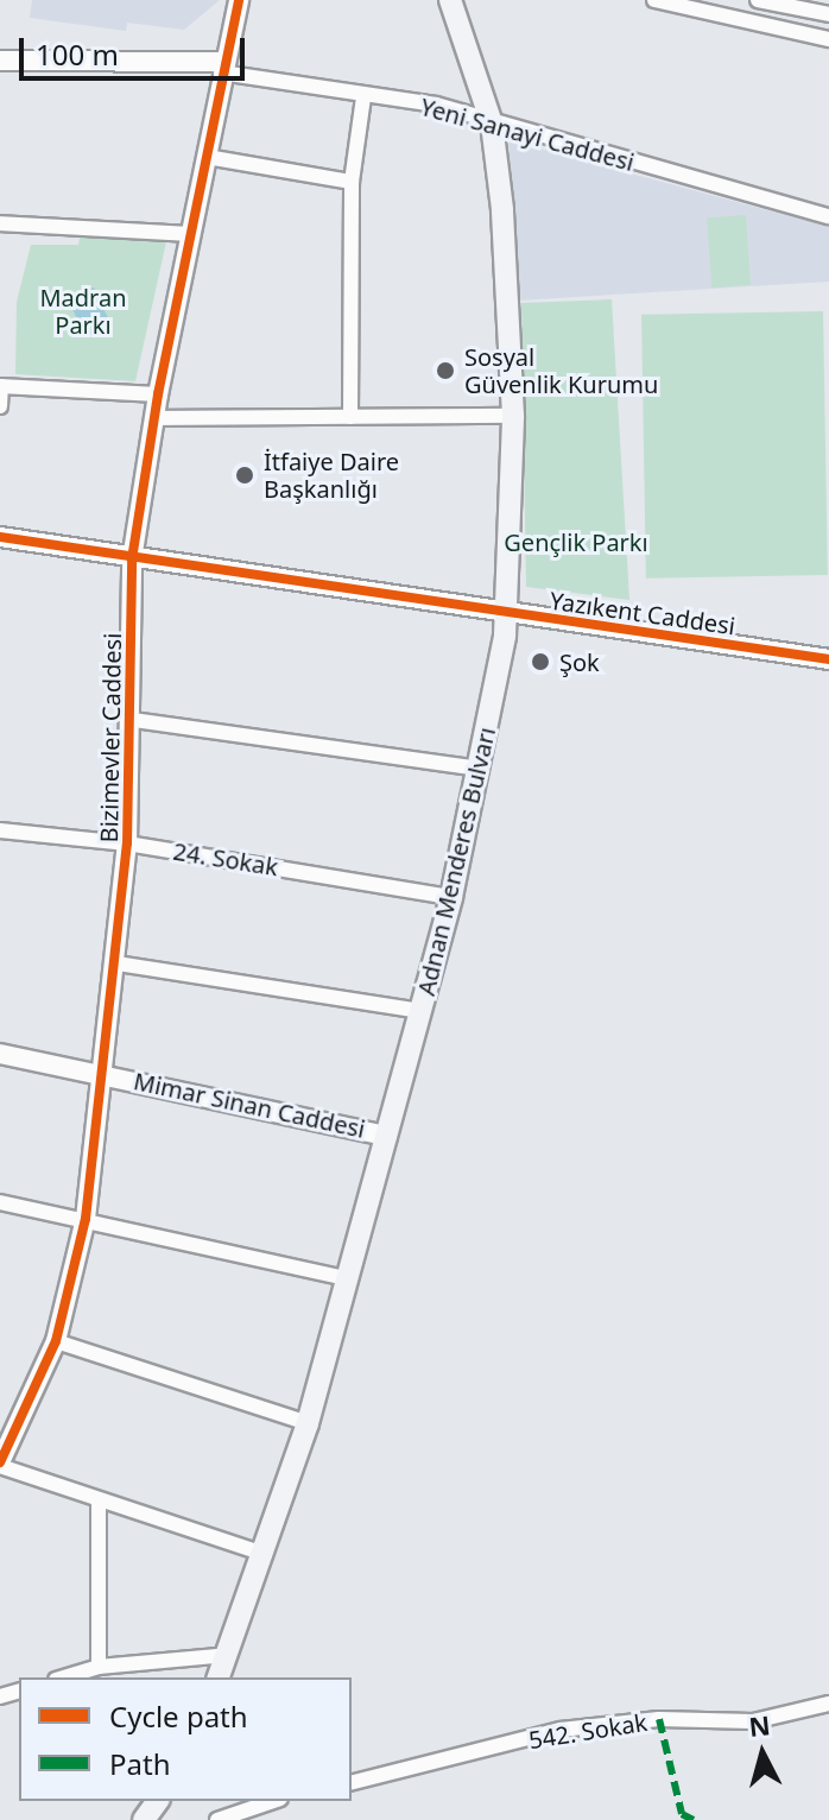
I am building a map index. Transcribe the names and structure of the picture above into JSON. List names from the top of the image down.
{
  "streets": {
    "main road": ["Adnan Menderes Bulvarı"],
    "street": [
      "Yeni Sanayi Caddesi",
      "Yazıkent Caddesi",
      "Bizimevler Caddesi",
      "24. Sokak",
      "Mimar Sinan Caddesi",
      "542. Sokak"
    ]
  },
  "crossings": [
    ["Yeni Sanayi Caddesi", "Bizimevler Caddesi"],
    ["Yeni Sanayi Caddesi", "Adnan Menderes Bulvarı"],
    ["Yazıkent Caddesi", "Bizimevler Caddesi"],
    ["Yazıkent Caddesi", "Adnan Menderes Bulvarı"],
    ["Bizimevler Caddesi", "24. Sokak"],
    ["Bizimevler Caddesi", "Mimar Sinan Caddesi"],
    ["24. Sokak", "Adnan Menderes Bulvarı"],
    ["Adnan Menderes Bulvarı", "Mimar Sinan Caddesi"]
  ],
  "parks": ["Madran Parkı", "Gençlik Parkı"],
  "places": ["Sosyal Güvenlik Kurumu", "İtfaiye Daire Başkanlığı", "Şok"],
  "legend": ["Cycle path", "Path"],
  "scale_bar": "100 m",
  "north": "top"
}
